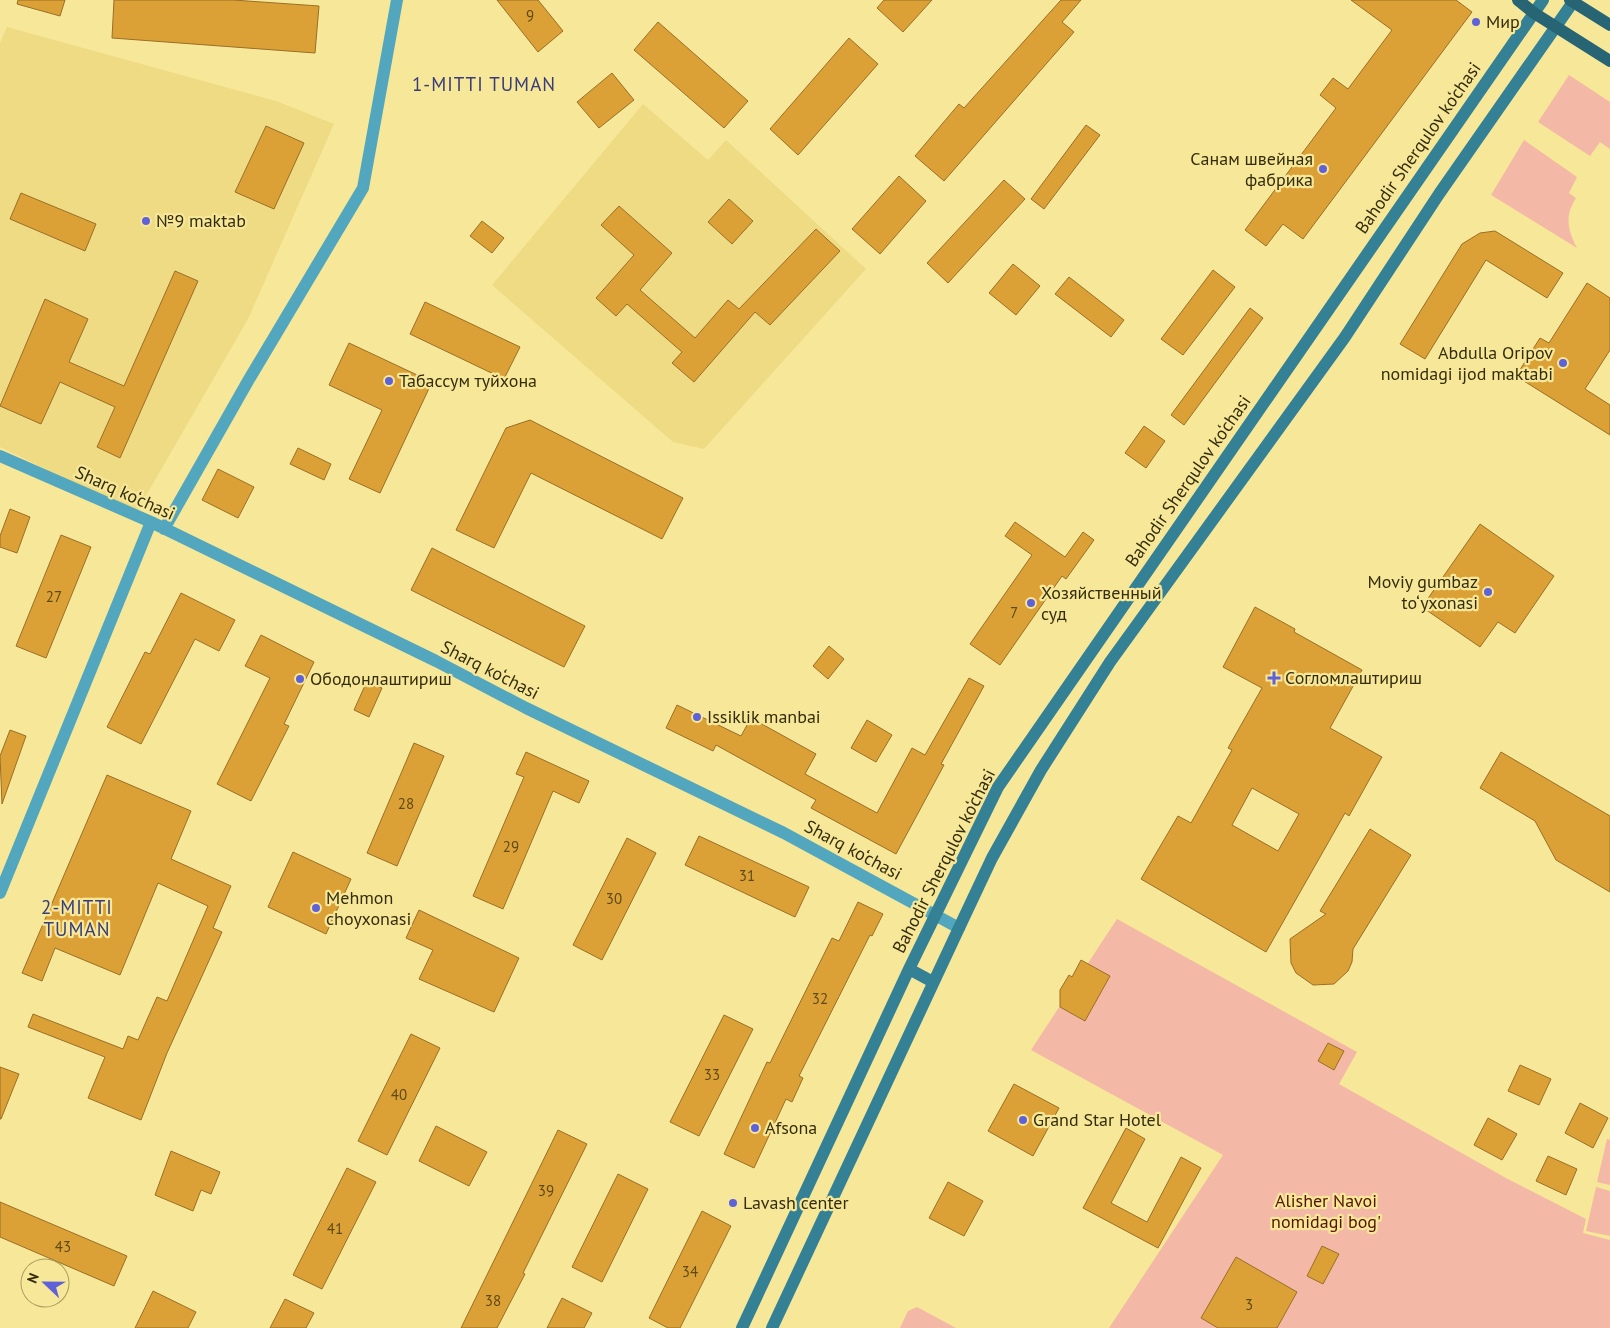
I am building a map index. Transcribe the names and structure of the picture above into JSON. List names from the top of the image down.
{
  "streets": {
    "main road": ["Bahodir Sherqulov ko‘chasi"],
    "street": ["Sharq ko‘chasi"]
  },
  "crossings": [
    ["Bahodir Sherqulov ko‘chasi", "Sharq ko‘chasi"]
  ],
  "districts": ["1-MITTI TUMAN", "2-MITTI TUMAN"],
  "parks": ["Alisher Navoi nomidagi bog'"],
  "places": {
    "other": [
      "Мир",
      "Санам швейная фабрика",
      "№9 maktab",
      "Abdulla Oripov nomidagi ijod maktabi",
      "Табассум туйхона",
      "Moviy gumbaz to‘yxonasi",
      "Хозяйственный суд",
      "Ободонлаштириш",
      "Issiklik manbai",
      "Mehmon choyxonasi",
      "Grand Star Hotel",
      "Afsona",
      "Lavash center"
    ],
    "health": ["Согломлаштириш"]
  },
  "house_numbers": [
    "9",
    "27",
    "7",
    "28",
    "29",
    "31",
    "30",
    "32",
    "33",
    "40",
    "39",
    "41",
    "43",
    "34",
    "38",
    "3"
  ],
  "north": "left"
}
